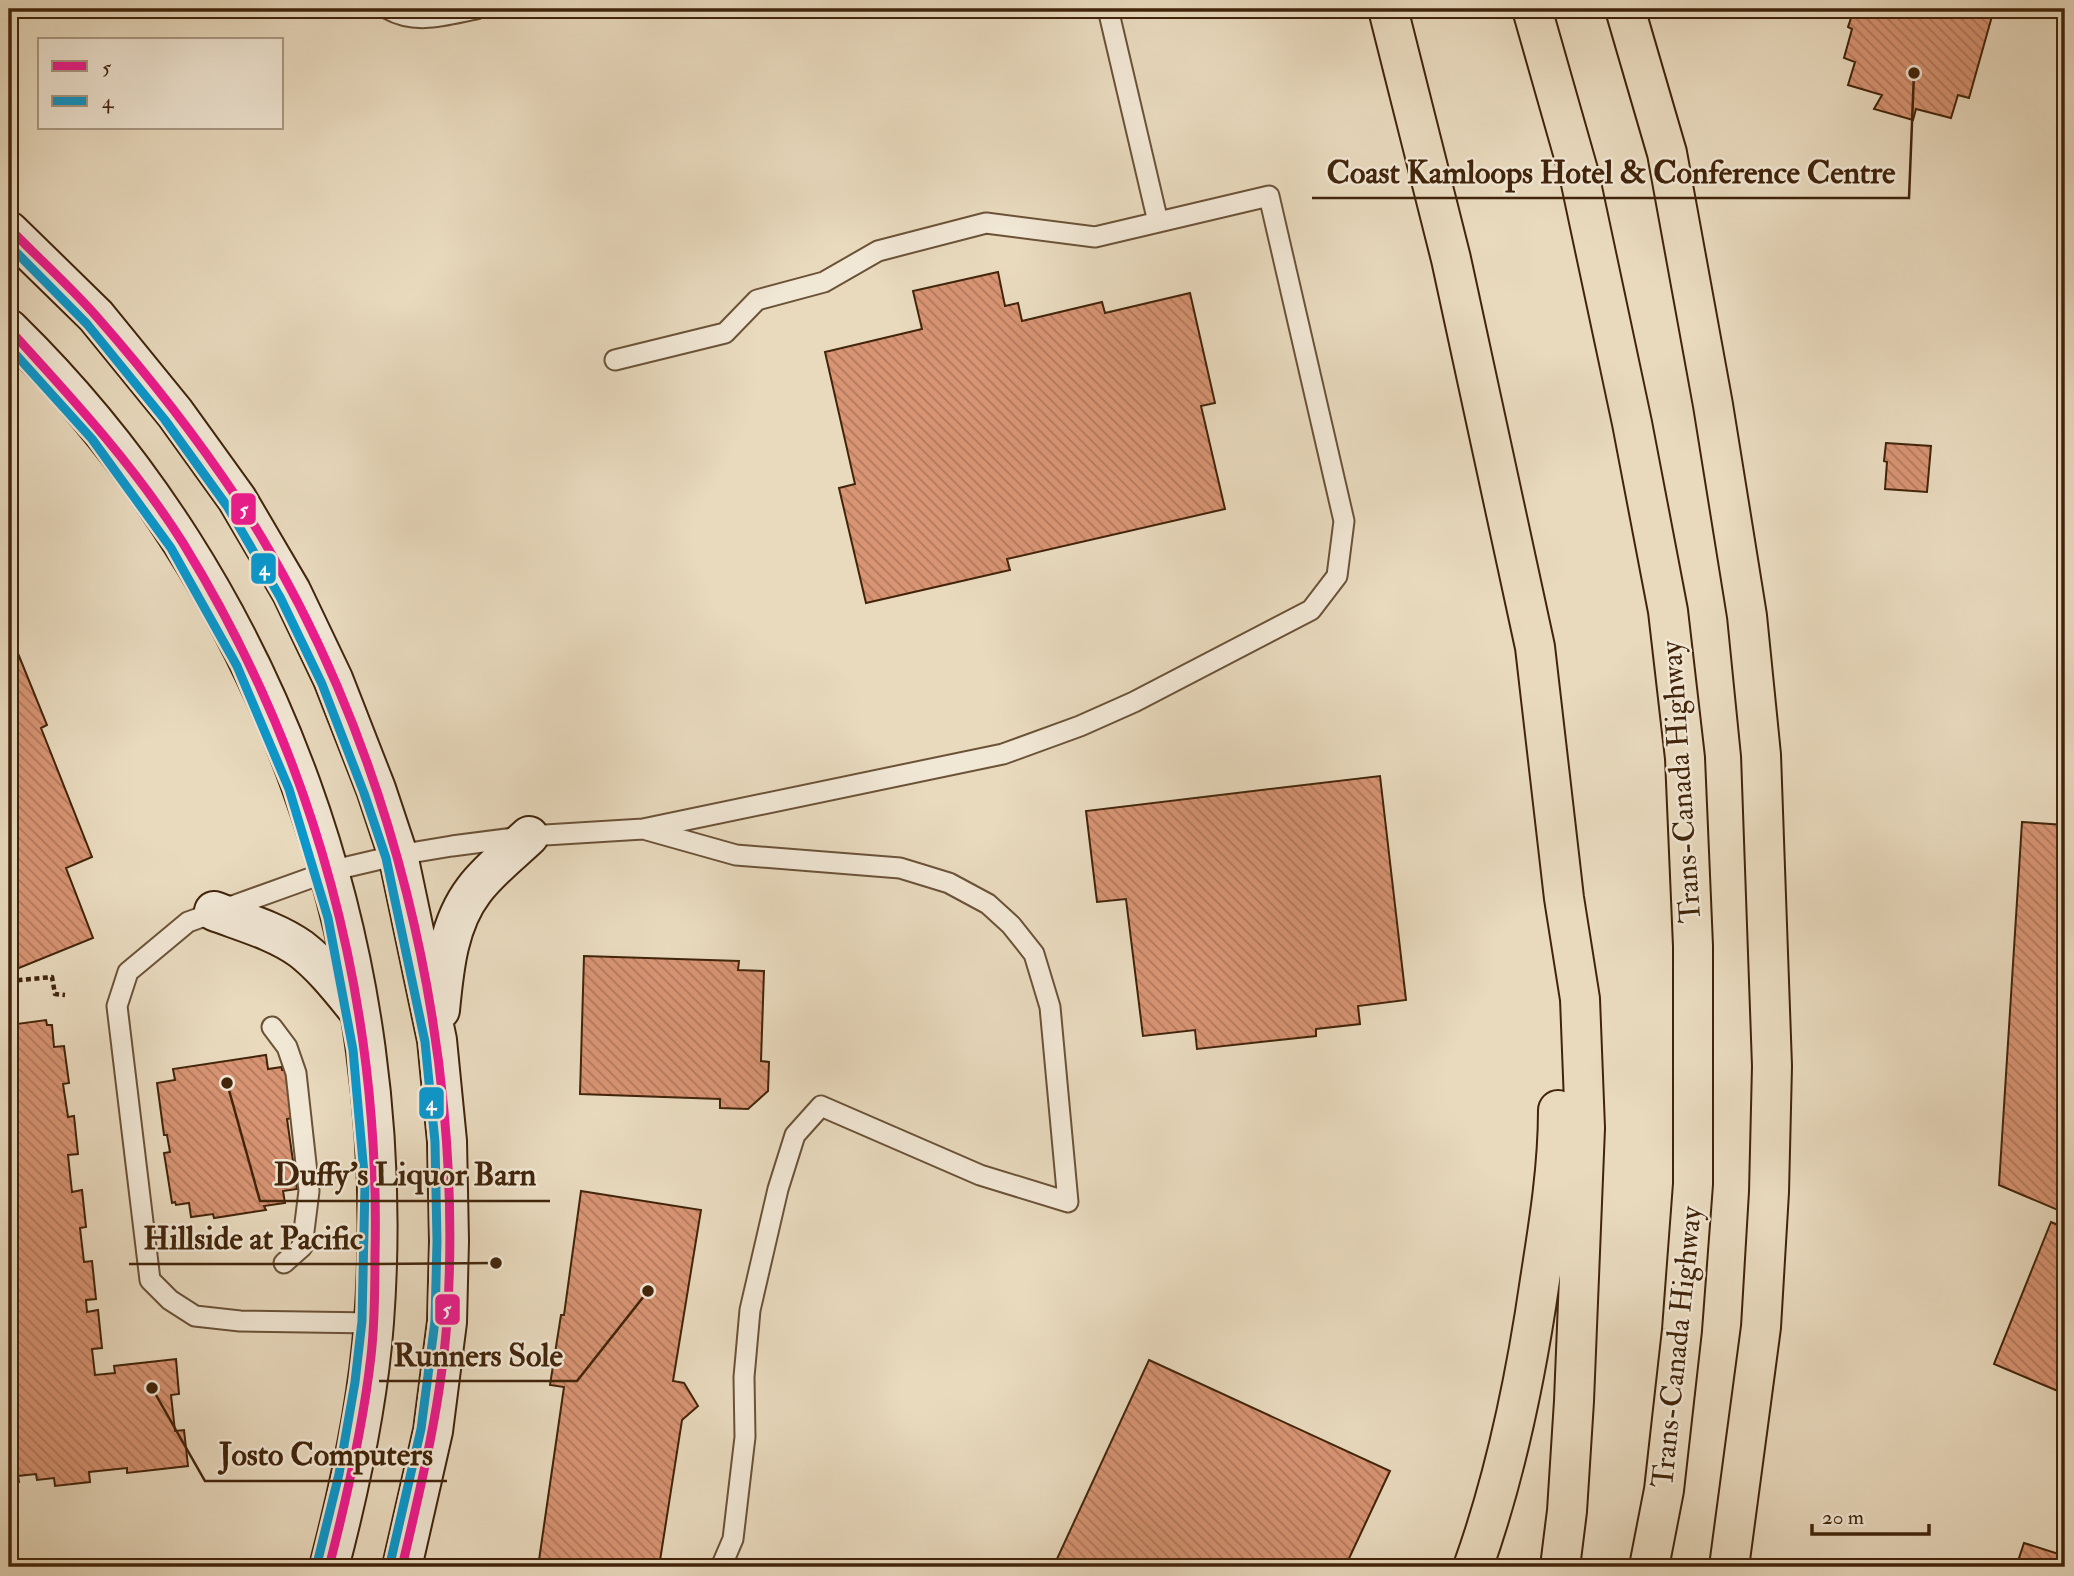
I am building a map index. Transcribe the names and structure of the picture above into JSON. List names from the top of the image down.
{
  "streets": {
    "highway": ["Trans-Canada Highway"]
  },
  "places": [
    "Coast Kamloops Hotel & Conference Centre",
    "Duffy's Liquor Barn",
    "Hillside at Pacific",
    "Runners Sole",
    "Josto Computers"
  ],
  "lines": ["transit line 5", "transit line 4"],
  "legend": ["5", "4"],
  "scale_bar": "20 m"
}
